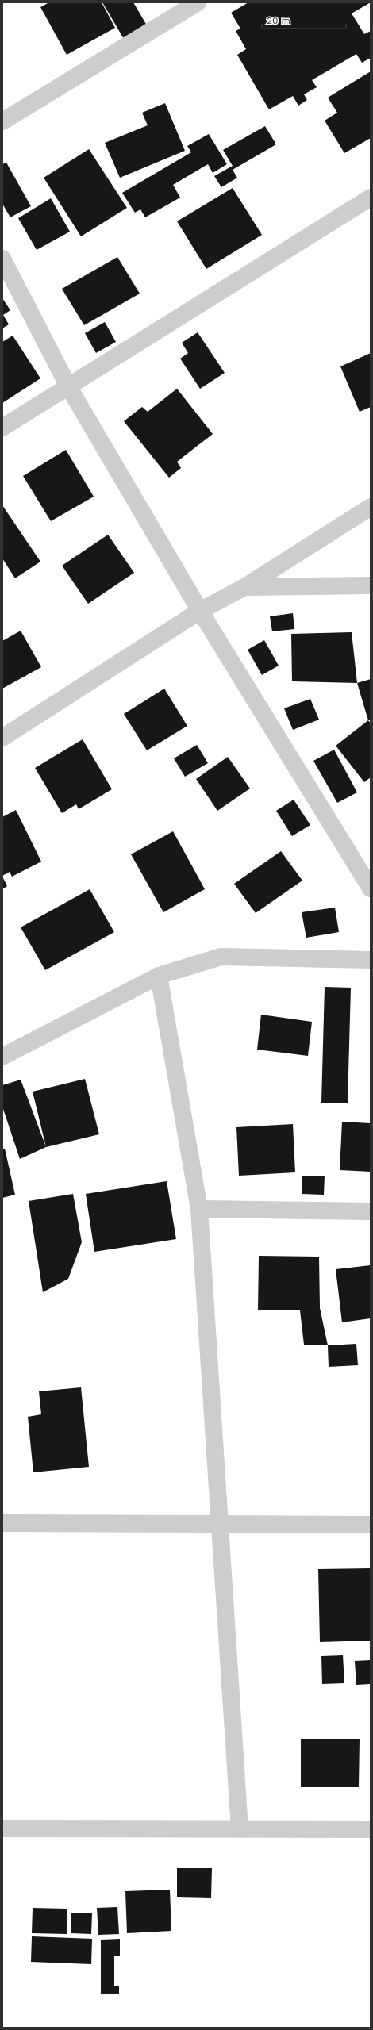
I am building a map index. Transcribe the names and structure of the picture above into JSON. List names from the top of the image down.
{
  "scale_bar": "20 m"
}
